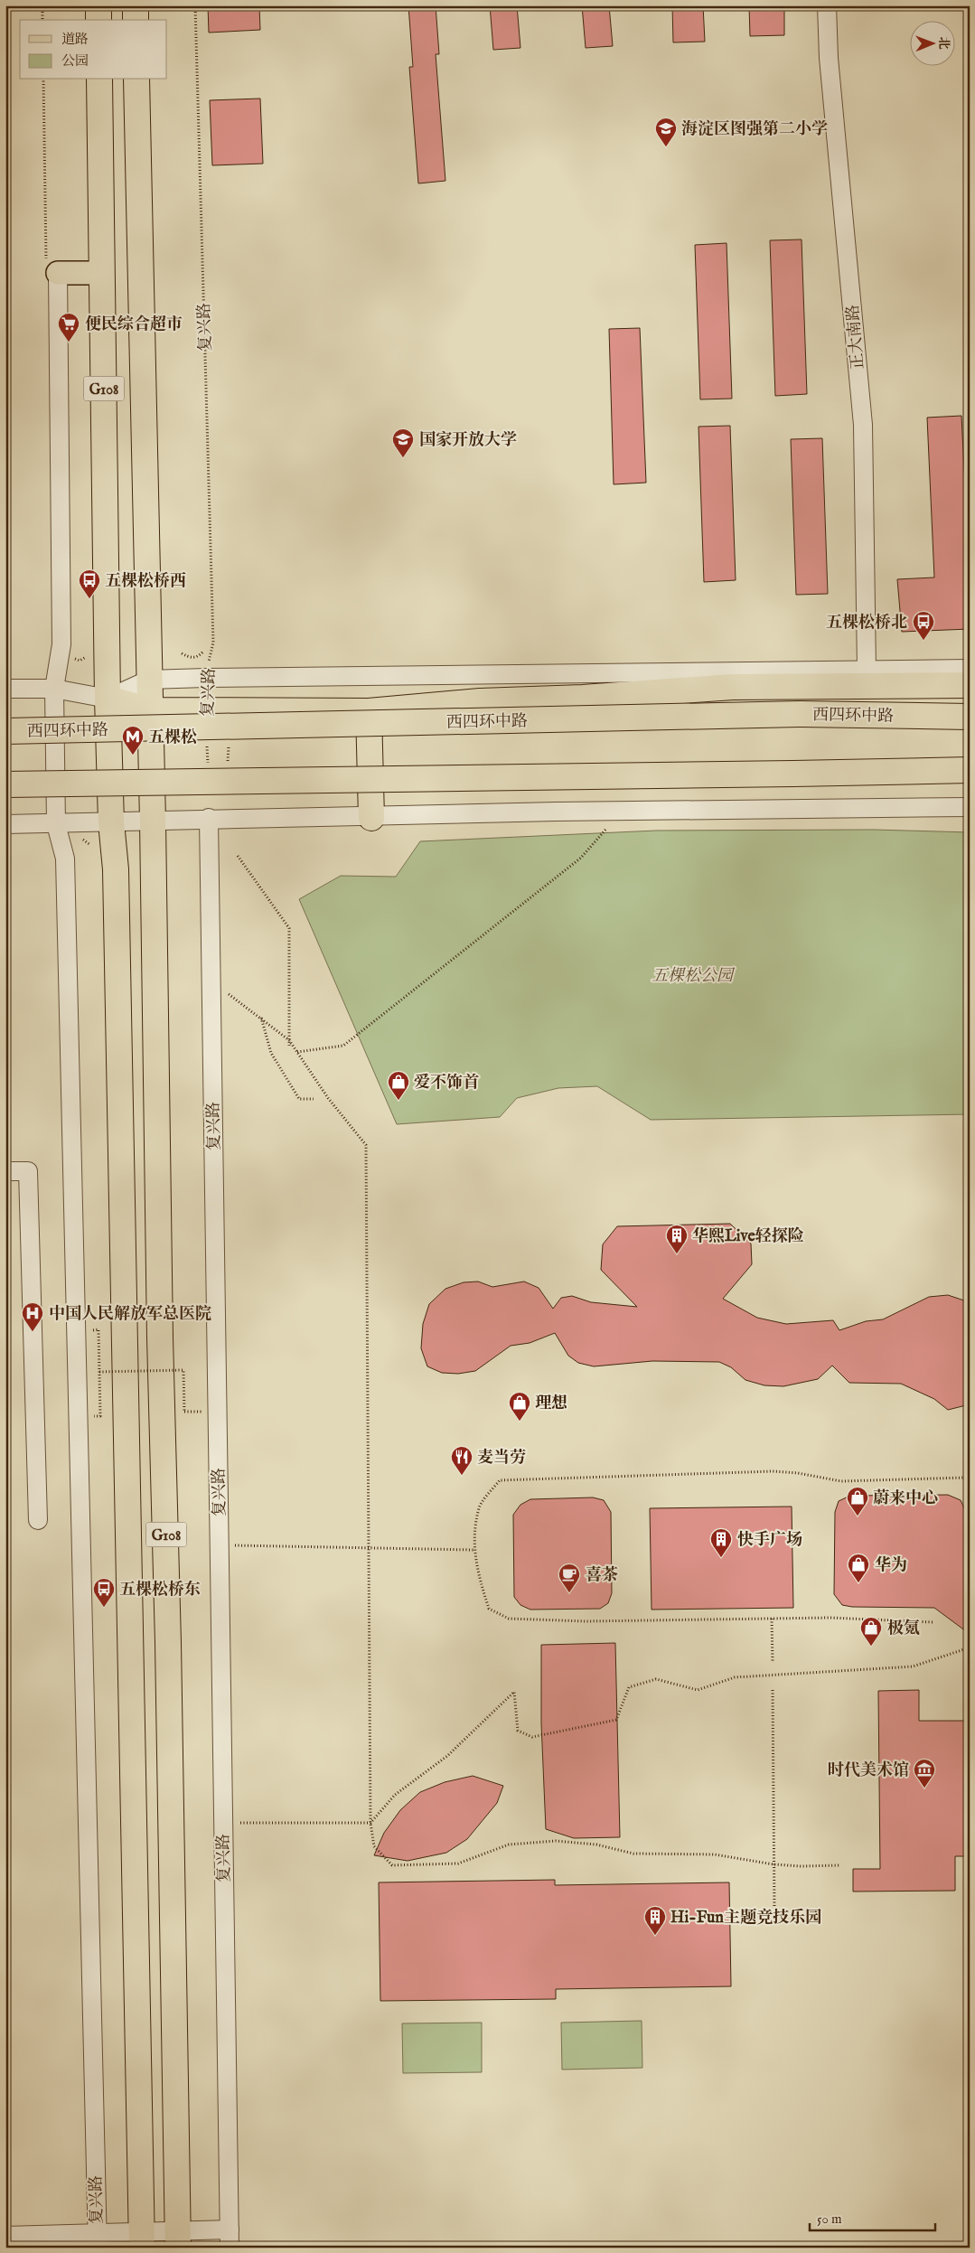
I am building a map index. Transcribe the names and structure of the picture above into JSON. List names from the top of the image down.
{
  "streets": {
    "highway": ["G108", "西四环中路"],
    "street": ["复兴路", "正大南路"]
  },
  "crossings": [
    ["复兴路", "西四环中路"],
    ["正大南路", "西四环中路"],
    ["G108", "西四环中路"]
  ],
  "parks": ["五棵松公园"],
  "places": {
    "school or university": ["海淀区图强第二小学", "国家开放大学"],
    "supermarket": ["便民综合超市"],
    "bus stop": ["五棵松桥西", "五棵松桥北", "五棵松桥东"],
    "metro station": ["五棵松"],
    "shop": [
      "爱不饰首",
      "理想",
      "蔚来中心",
      "华为",
      "极氪"
    ],
    "building": ["华熙Live轻探险", "快手广场", "Hi-Fun主题竞技乐园"],
    "hospital": ["中国人民解放军总医院"],
    "restaurant": ["麦当劳"],
    "cafe": ["喜茶"],
    "museum": ["时代美术馆"]
  },
  "legend": ["道路", "公园"],
  "scale_bar": "50 m",
  "north": "right"
}
